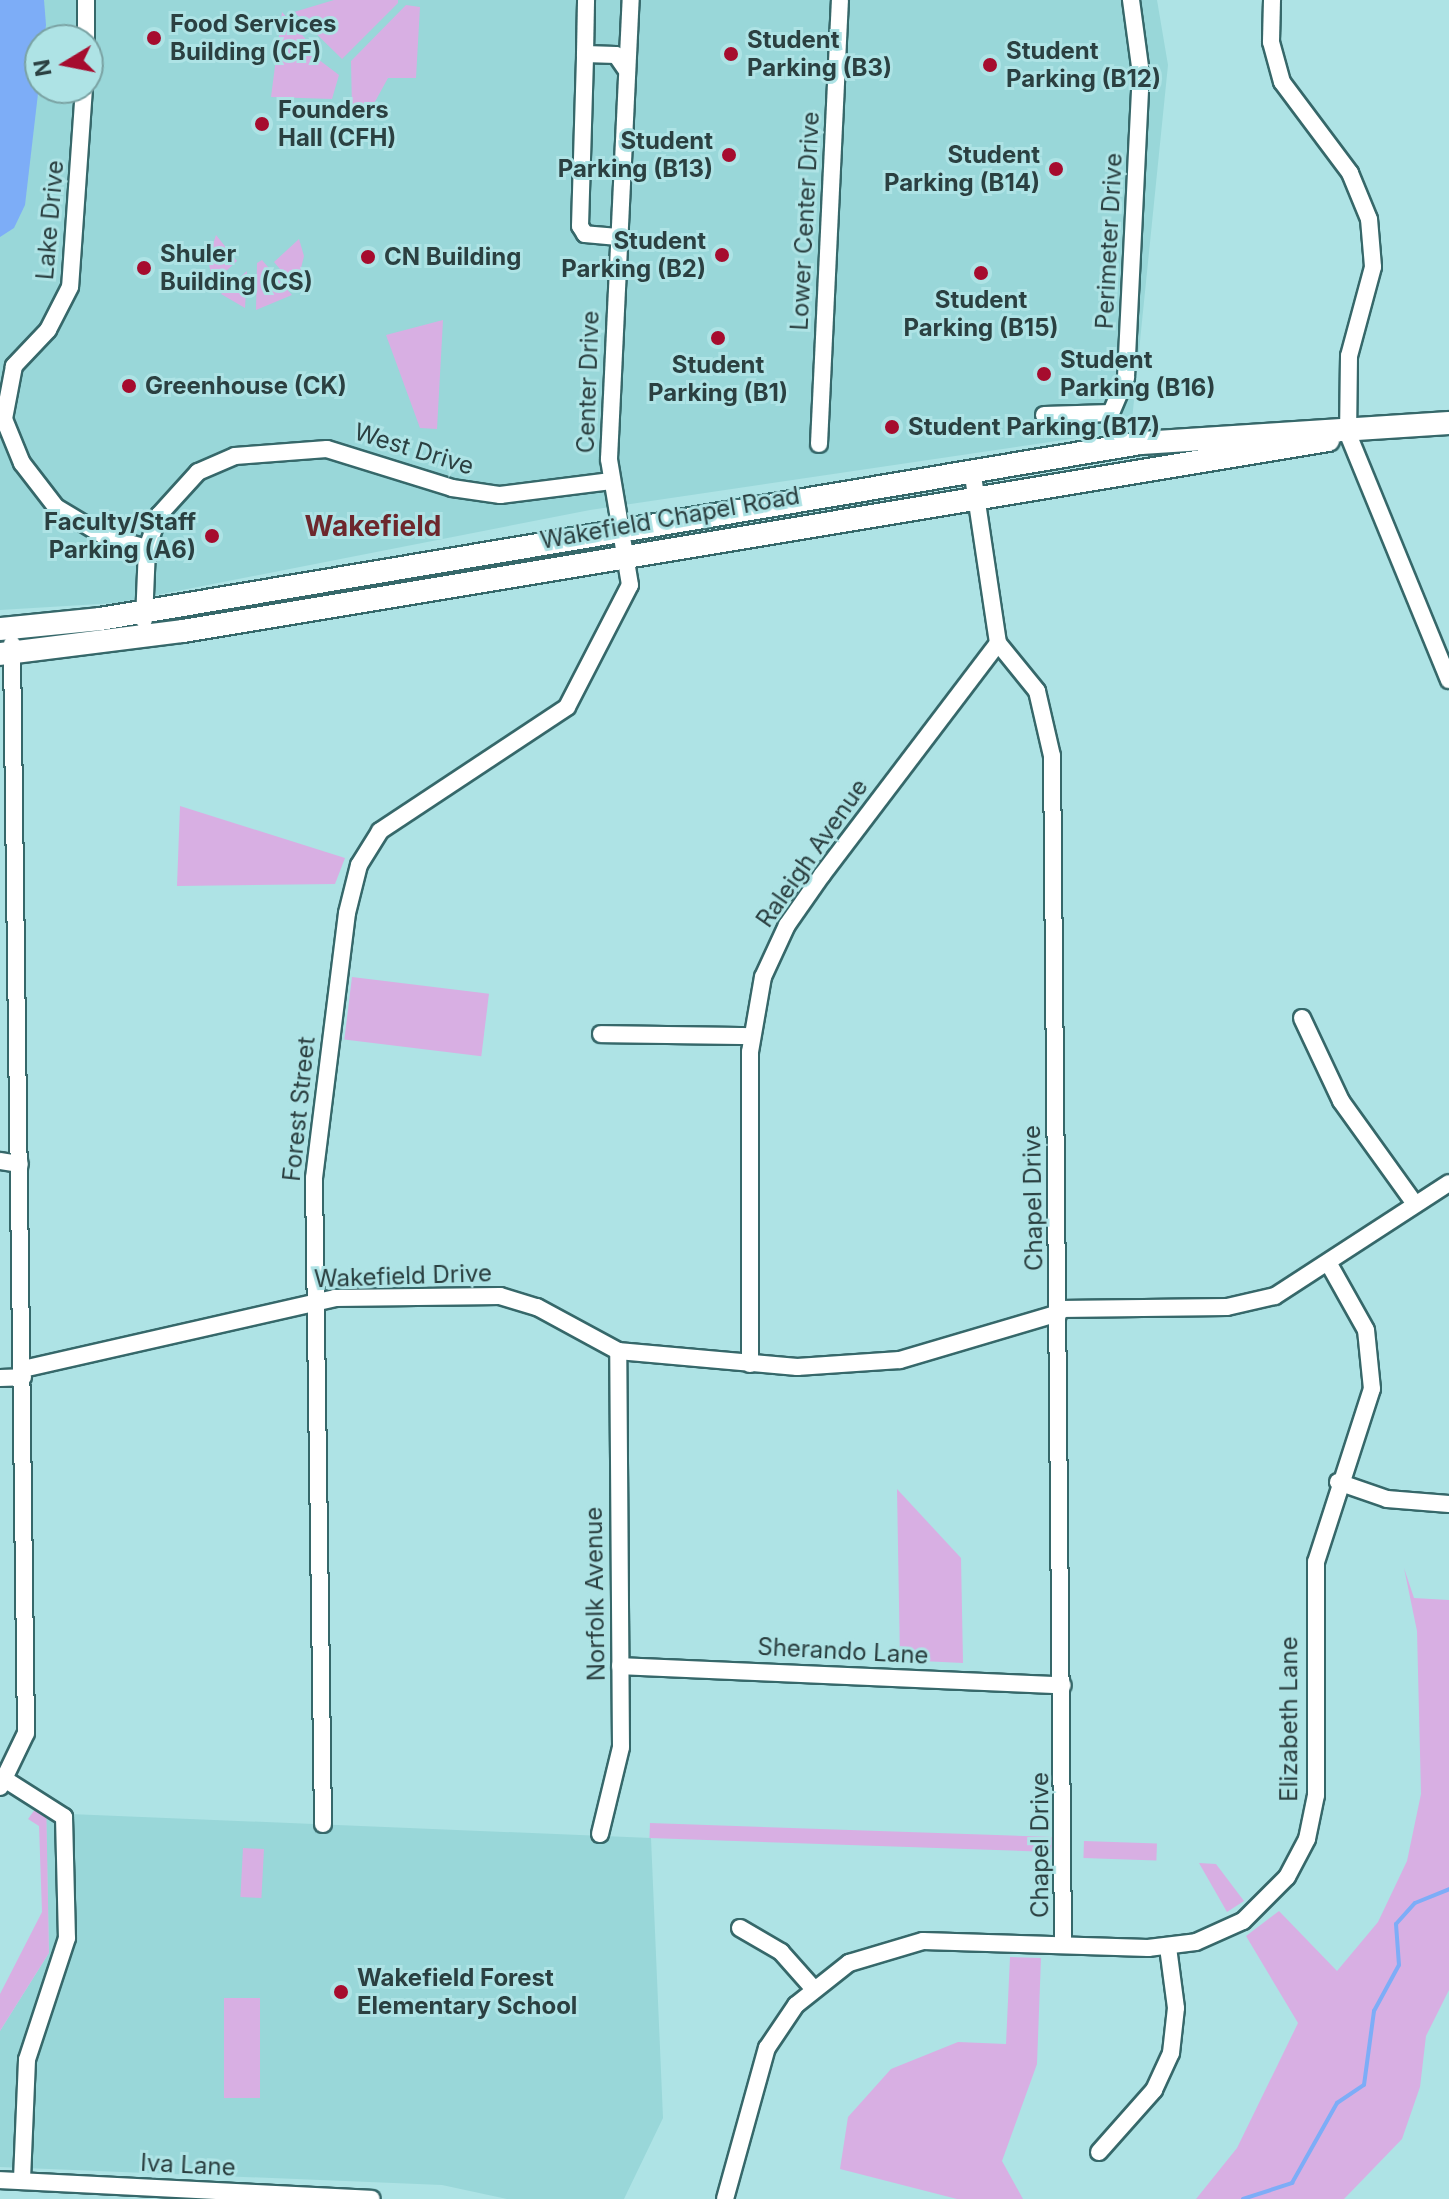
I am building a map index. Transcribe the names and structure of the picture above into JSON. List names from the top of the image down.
{
  "streets": {
    "main road": ["Wakefield Chapel Road"],
    "street": [
      "Lake Drive",
      "Lower Center Drive",
      "Perimeter Drive",
      "Center Drive",
      "West Drive",
      "Raleigh Avenue",
      "Forest Street",
      "Chapel Drive",
      "Wakefield Drive",
      "Norfolk Avenue",
      "Sherando Lane",
      "Elizabeth Lane",
      "Iva Lane"
    ]
  },
  "crossings": [
    ["Lake Drive", "West Drive"],
    ["Center Drive", "West Drive"],
    ["Center Drive", "Wakefield Chapel Road"],
    ["Center Drive", "Forest Street"],
    ["West Drive", "Wakefield Chapel Road"],
    ["Wakefield Chapel Road", "Forest Street"],
    ["Raleigh Avenue", "Chapel Drive"],
    ["Raleigh Avenue", "Wakefield Drive"],
    ["Forest Street", "Wakefield Drive"],
    ["Chapel Drive", "Wakefield Drive"],
    ["Chapel Drive", "Sherando Lane"],
    ["Chapel Drive", "Elizabeth Lane"],
    ["Wakefield Drive", "Norfolk Avenue"],
    ["Wakefield Drive", "Elizabeth Lane"],
    ["Norfolk Avenue", "Sherando Lane"]
  ],
  "districts": ["Wakefield"],
  "places": [
    "Food Services Building (CF)",
    "Student Parking (B3)",
    "Student Parking (B12)",
    "Founders Hall (CFH)",
    "Student Parking (B13)",
    "Student Parking (B14)",
    "Student Parking (B2)",
    "CN Building",
    "Shuler Building (CS)",
    "Student Parking (B15)",
    "Student Parking (B1)",
    "Student Parking (B16)",
    "Greenhouse (CK)",
    "Student Parking (B17)",
    "Faculty/Staff Parking (A6)",
    "Wakefield Forest Elementary School"
  ],
  "north": "left"
}
